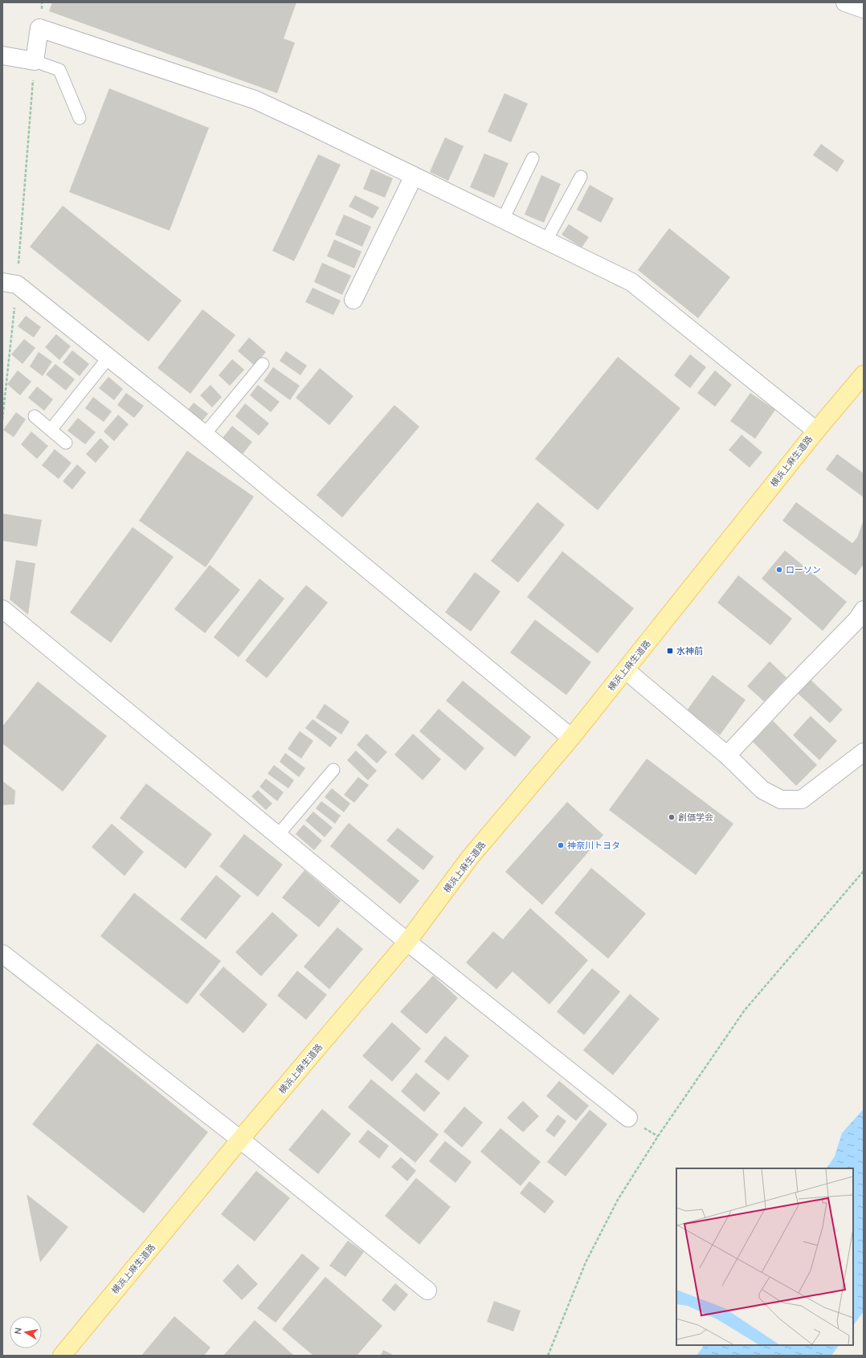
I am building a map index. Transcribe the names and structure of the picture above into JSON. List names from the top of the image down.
{
  "streets": {
    "main road": ["横浜上麻生道路"]
  },
  "places": {
    "other": ["ローソン", "創価学会", "神奈川トヨタ"],
    "transit": ["水神前"]
  },
  "north": "left"
}
